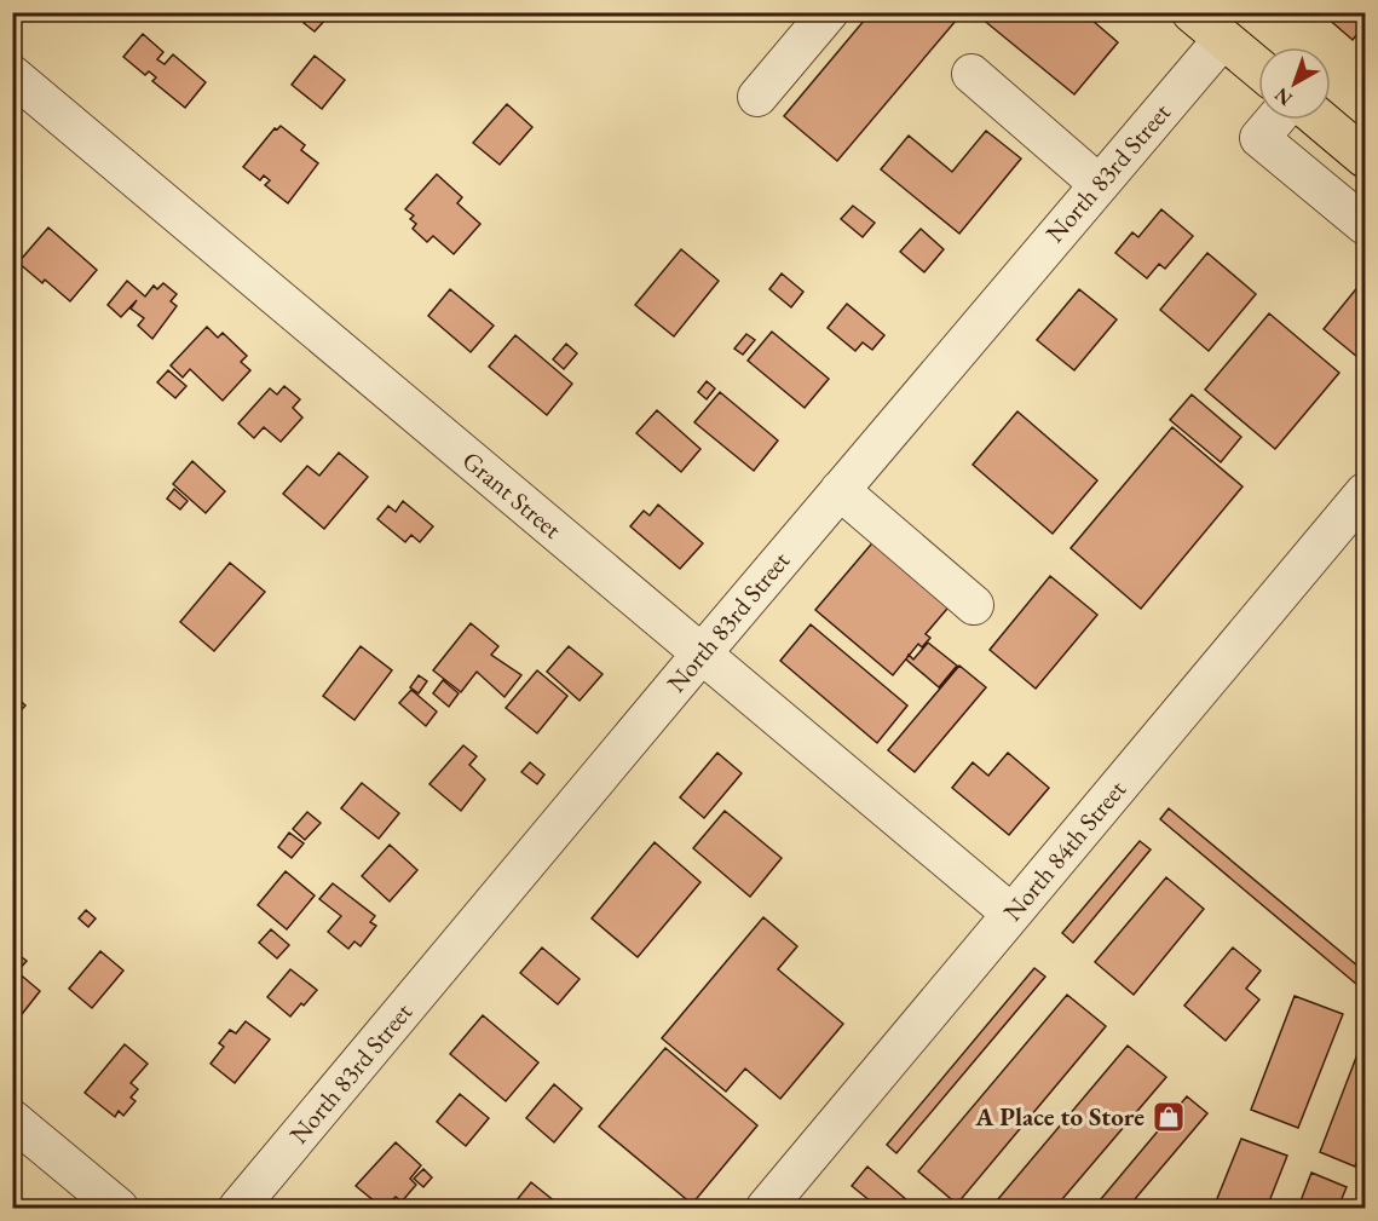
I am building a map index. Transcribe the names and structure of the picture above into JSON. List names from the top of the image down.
{
  "streets": {
    "street": ["North 83rd Street", "Grant Street", "North 84th Street"]
  },
  "crossings": [
    ["North 83rd Street", "Grant Street"],
    ["Grant Street", "North 84th Street"]
  ],
  "places": {
    "shop": ["A Place to Store"]
  },
  "north": "bottom left"
}
